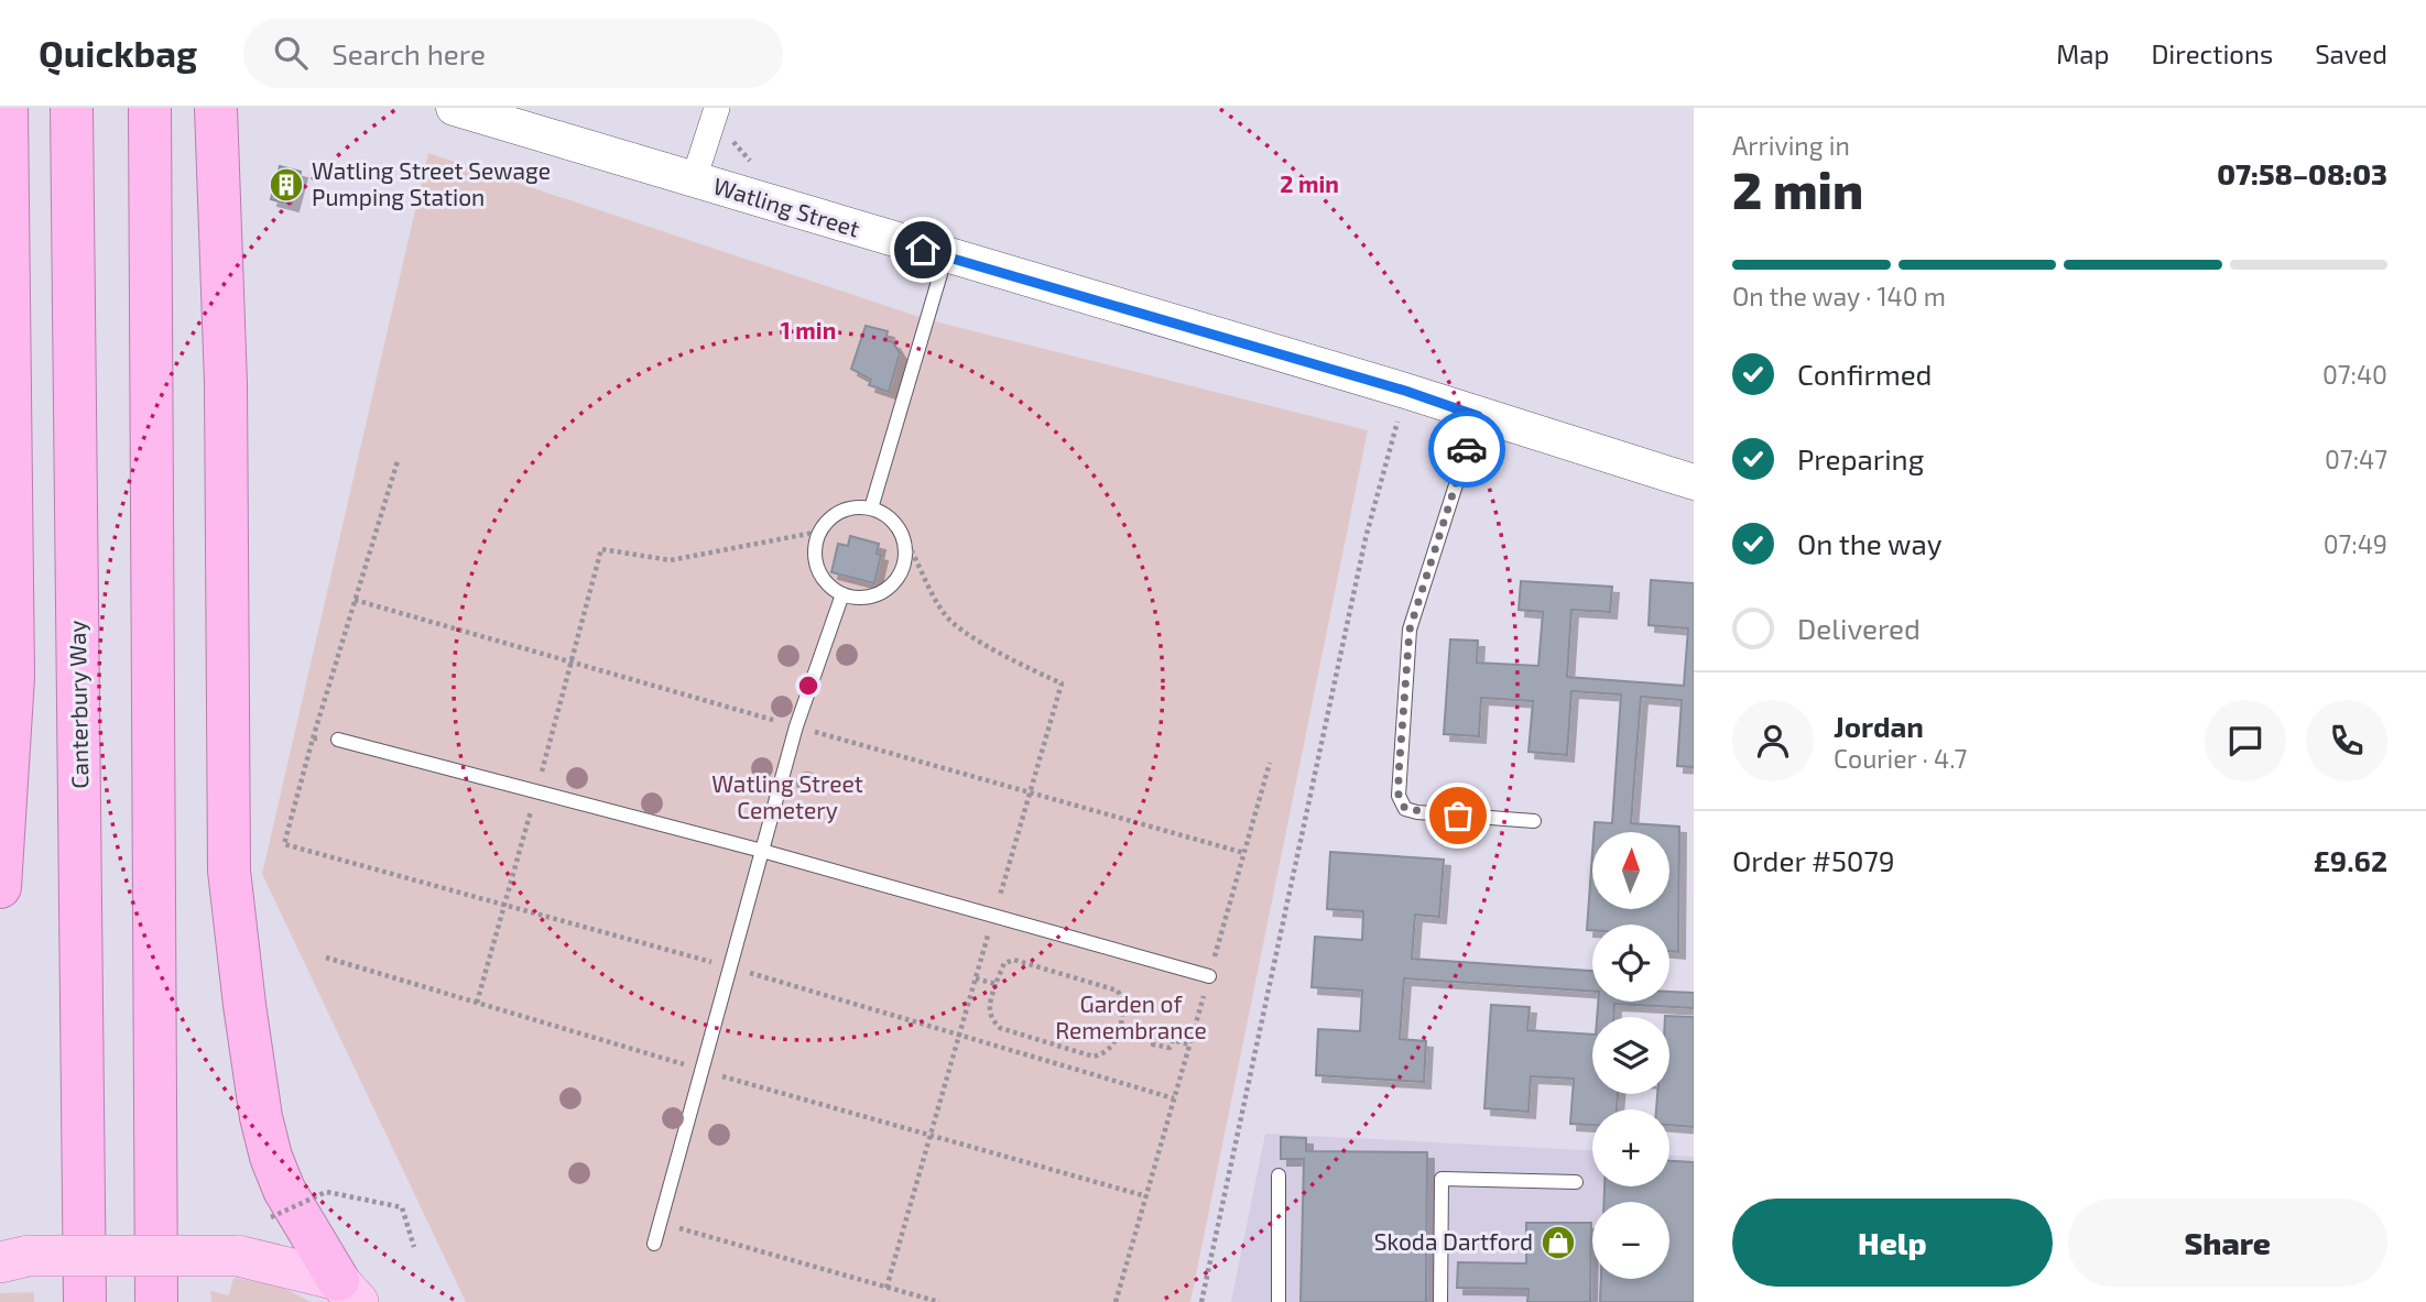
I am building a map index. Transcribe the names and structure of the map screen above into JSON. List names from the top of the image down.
{
  "streets": {
    "highway": ["Canterbury Way"],
    "main road": ["Watling Street"]
  },
  "parks": ["Watling Street Cemetery", "Garden of Remembrance"],
  "places": {
    "building": ["Watling Street Sewage Pumping Station"],
    "shop": ["Skoda Dartford"]
  },
  "north": "top",
  "page": {
    "header": "Quickbag",
    "search": "Search here",
    "nav": ["Map", "Directions", "Saved"],
    "heading": ["2 min", "Arriving in", "07:58–08:03"],
    "panel": [
      "Jordan",
      "Courier · 4.7",
      "Order #5079",
      "£9.62"
    ],
    "bar": "On the way · 140 m",
    "list": [
      ["Confirmed", "07:40"],
      ["Preparing", "07:47"],
      ["On the way", "07:49"],
      "Delivered"
    ],
    "map_buttons": ["+", "−"],
    "buttons": ["Help", "Share"]
  },
  "rings": ["2 min", "1 min"]
}
